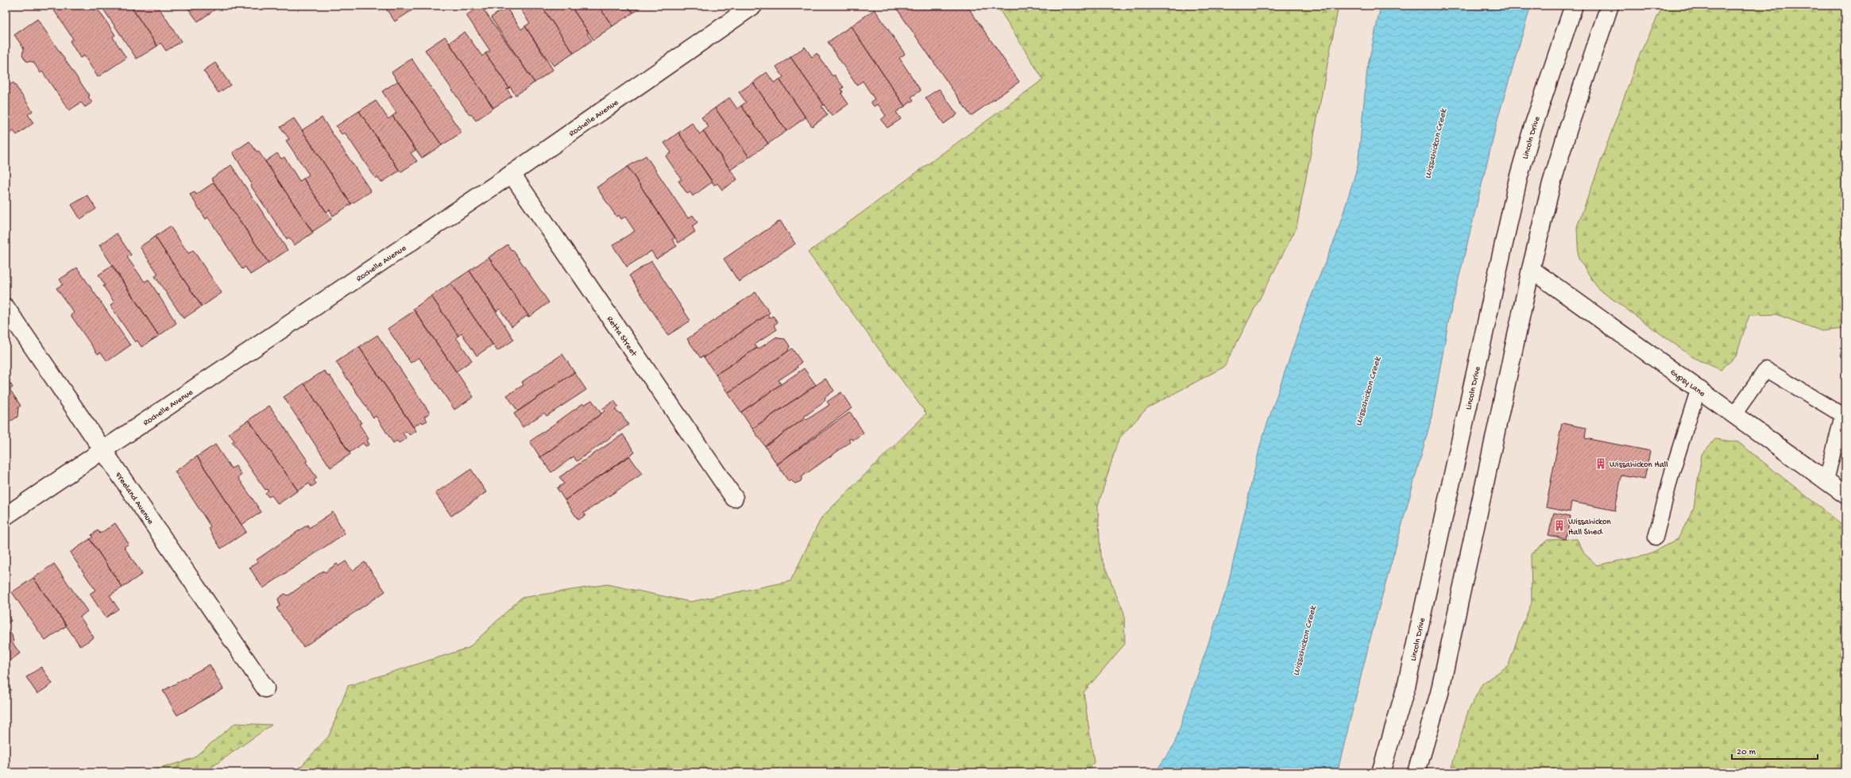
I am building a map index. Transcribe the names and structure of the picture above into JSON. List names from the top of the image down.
{
  "streets": {
    "street": [
      "Rochelle Avenue",
      "Lincoln Drive",
      "Retta Street",
      "Gypsy Lane",
      "Freeland Avenue"
    ]
  },
  "crossings": [
    ["Rochelle Avenue", "Retta Street"],
    ["Rochelle Avenue", "Freeland Avenue"]
  ],
  "water": ["Wissahickon Creek"],
  "places": {
    "building": ["Wissahickon Hall", "Wissahickon Hall Shed"]
  },
  "scale_bar": "20 m"
}
